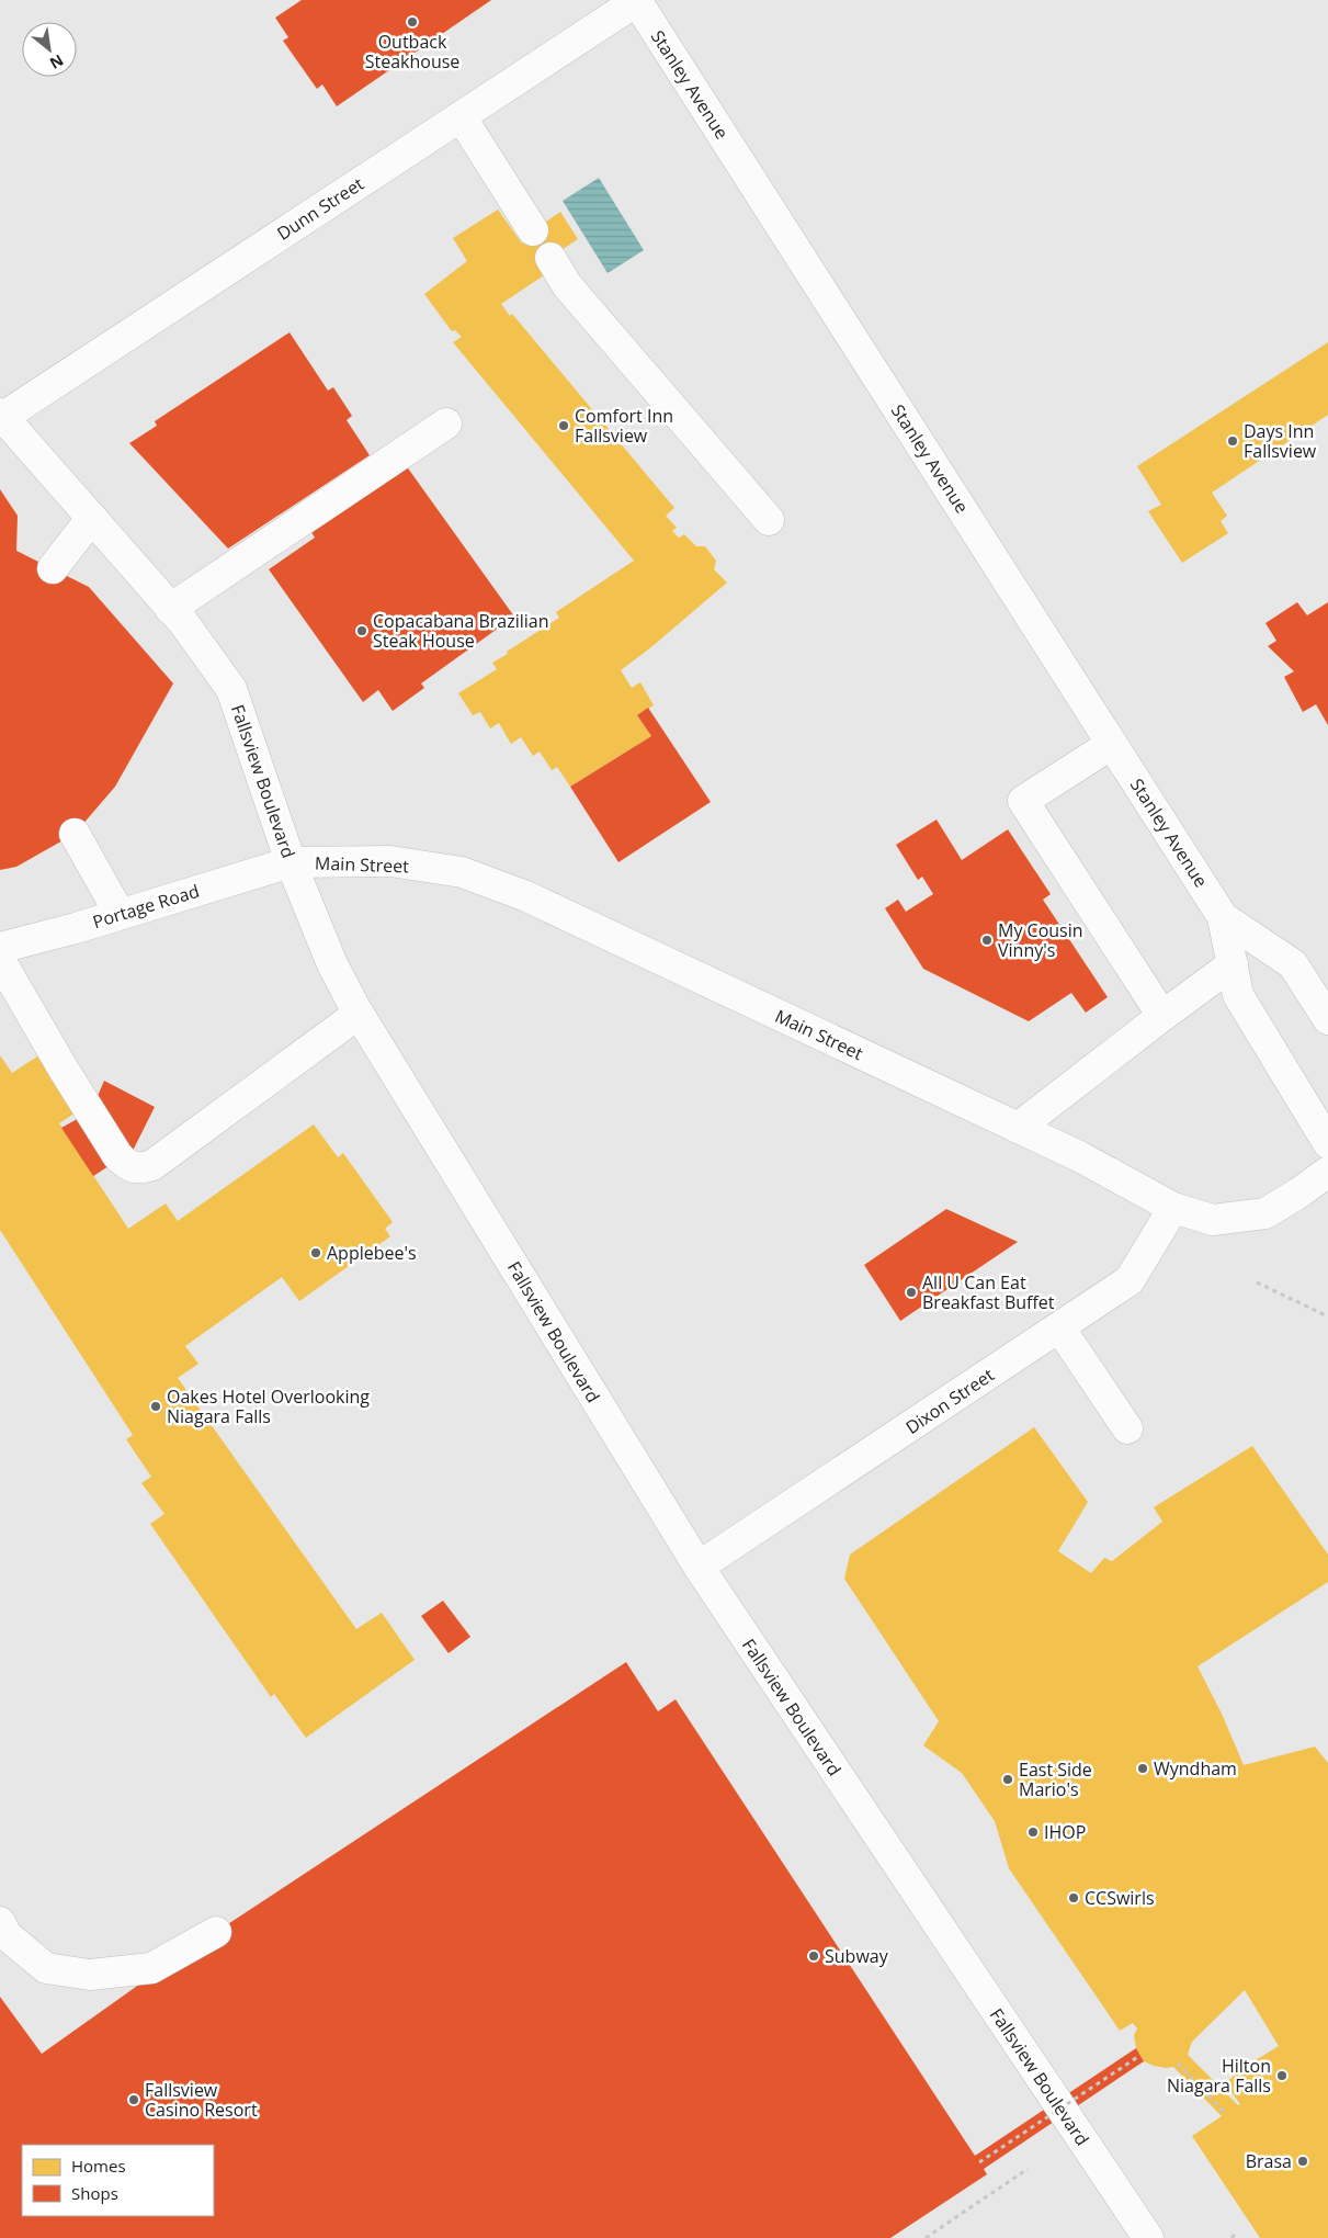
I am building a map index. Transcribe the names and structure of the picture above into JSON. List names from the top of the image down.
{
  "streets": {
    "street": [
      "Stanley Avenue",
      "Dunn Street",
      "Fallsview Boulevard",
      "Main Street",
      "Portage Road",
      "Dixon Street"
    ]
  },
  "crossings": [
    ["Stanley Avenue", "Dunn Street"],
    ["Dunn Street", "Fallsview Boulevard"],
    ["Fallsview Boulevard", "Main Street"],
    ["Fallsview Boulevard", "Portage Road"],
    ["Fallsview Boulevard", "Dixon Street"],
    ["Main Street", "Portage Road"],
    ["Main Street", "Dixon Street"]
  ],
  "places": [
    "Outback Steakhouse",
    "Comfort Inn Fallsview",
    "Days Inn Fallsview",
    "Copacabana Brazilian Steak House",
    "My Cousin Vinny's",
    "Applebee's",
    "All U Can Eat Breakfast Buffet",
    "Oakes Hotel Overlooking Niagara Falls",
    "Wyndham",
    "East Side Mario's",
    "IHOP",
    "CCSwirls",
    "Subway",
    "Hilton Niagara Falls",
    "Fallsview Casino Resort",
    "Brasa"
  ],
  "legend": ["Homes", "Shops"],
  "north": "bottom right"
}
